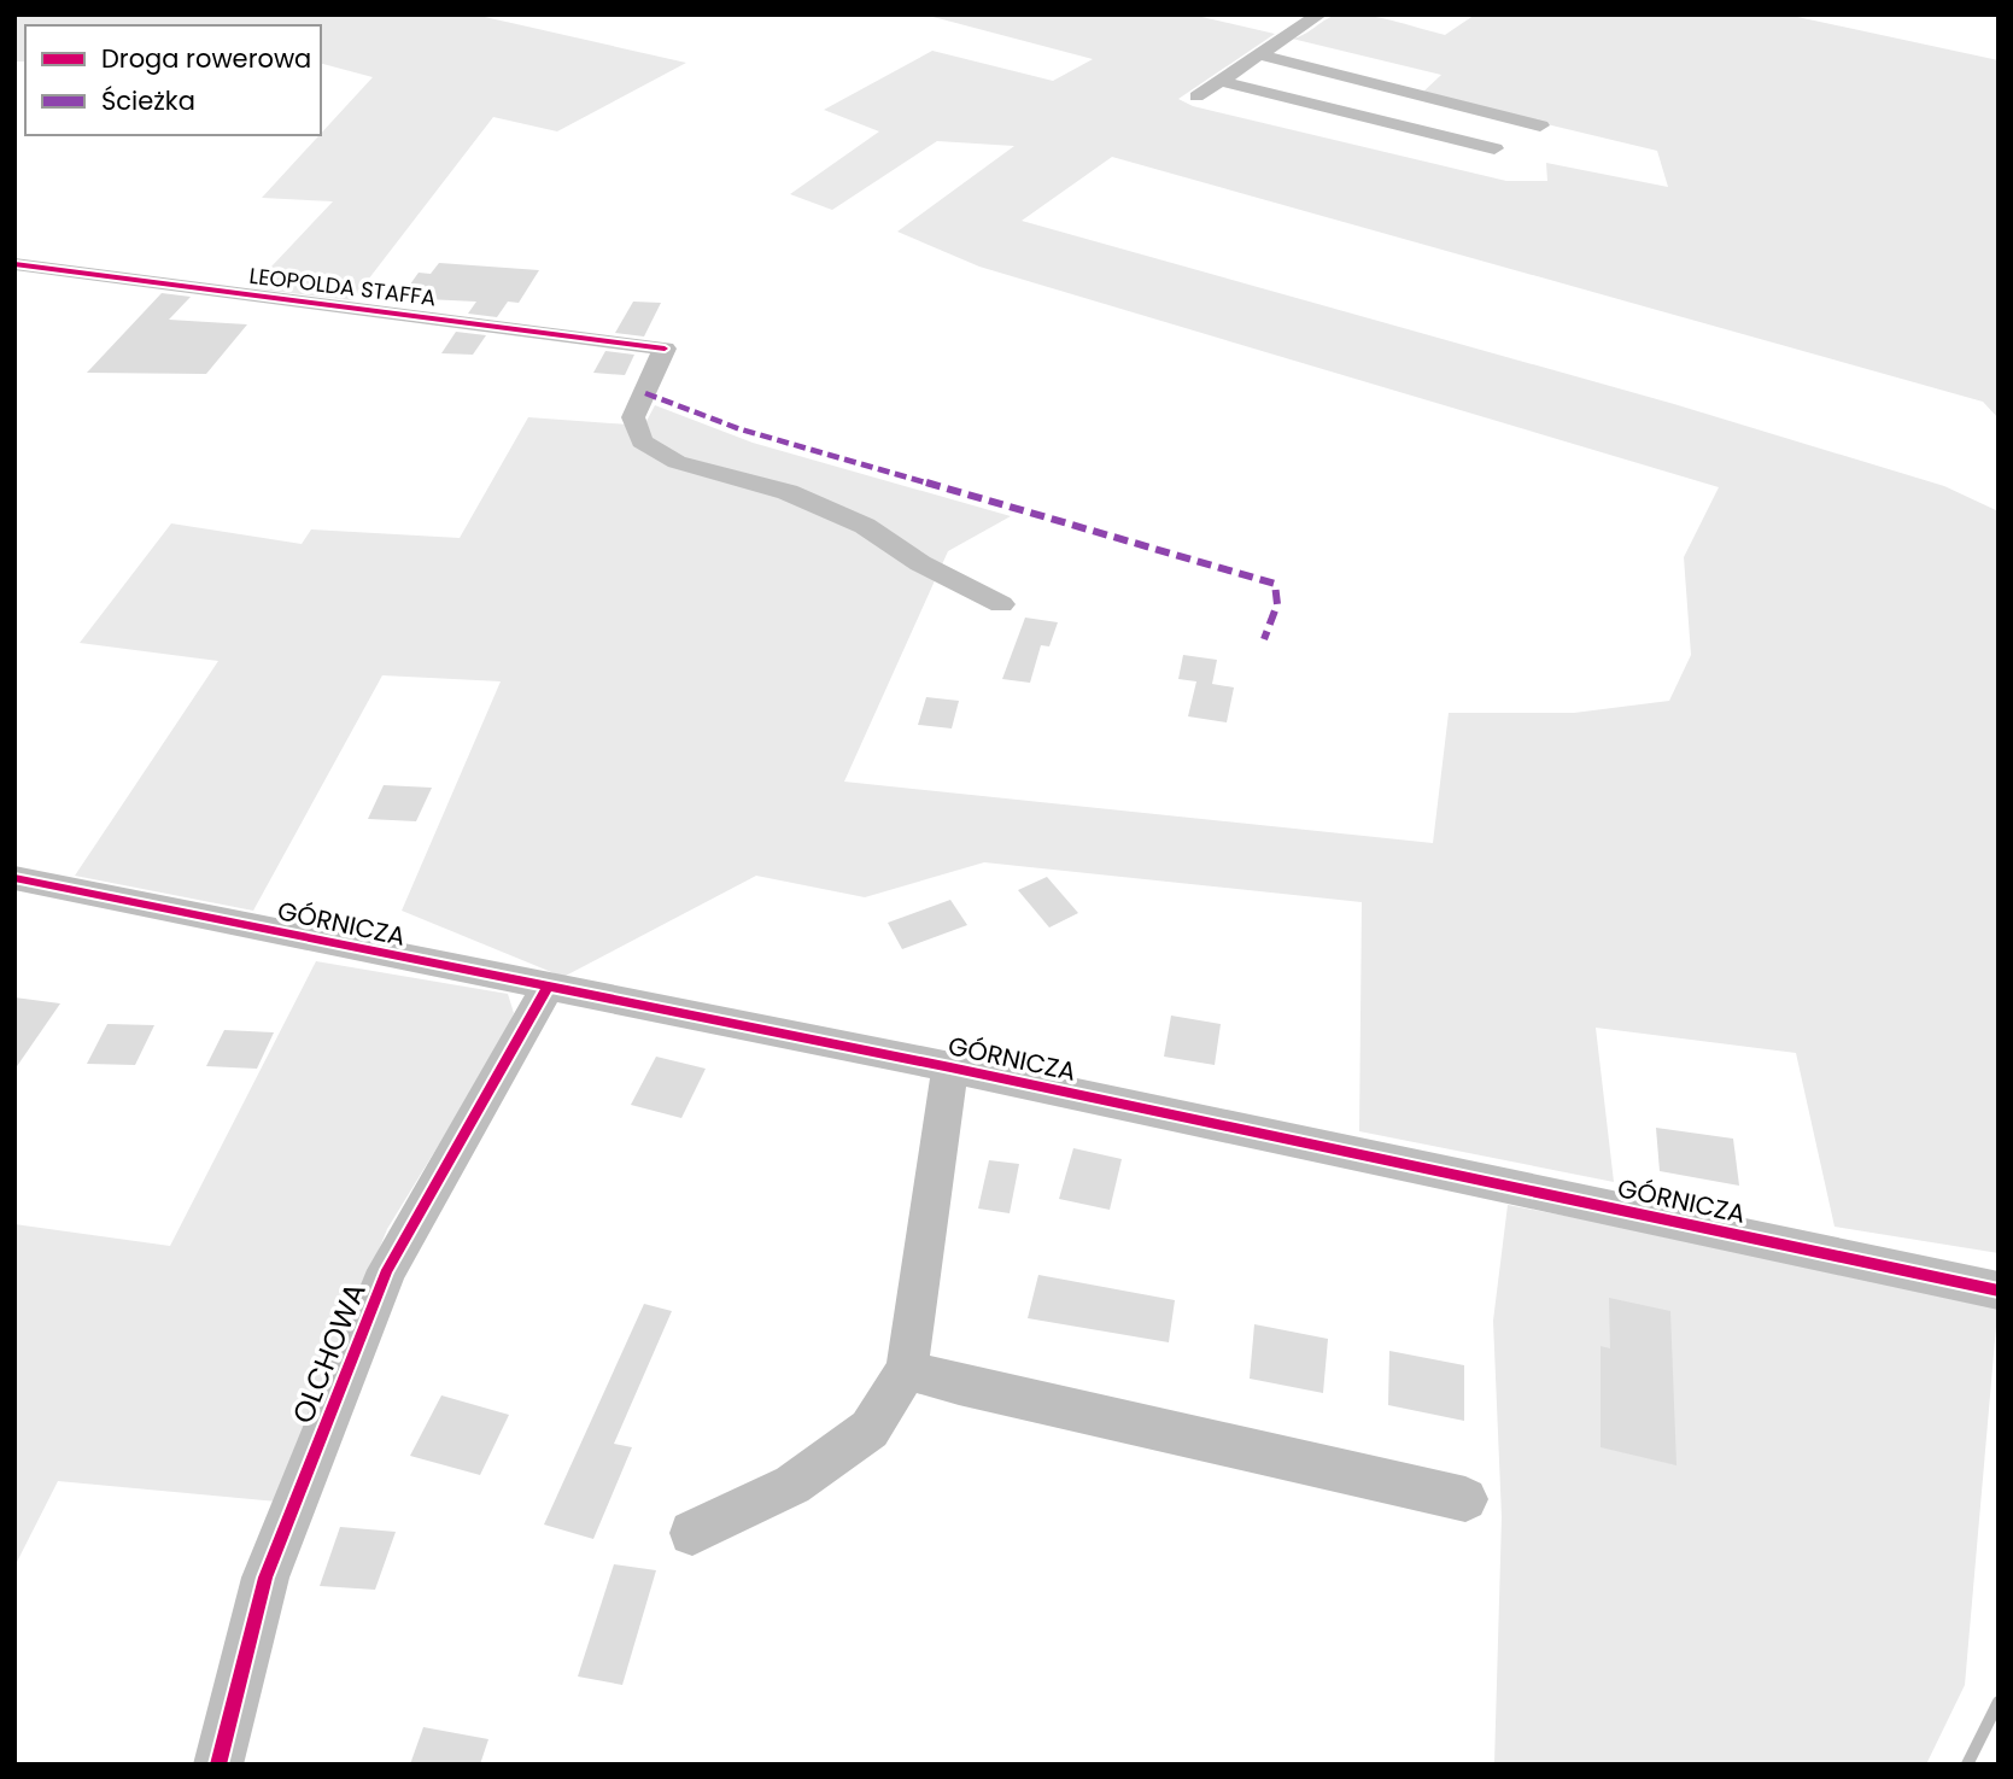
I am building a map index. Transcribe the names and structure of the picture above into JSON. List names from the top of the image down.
{
  "streets": {
    "street": ["LEOPOLDA STAFFA", "GÓRNICZA", "OLCHOWA"]
  },
  "crossings": [
    ["GÓRNICZA", "OLCHOWA"]
  ],
  "legend": ["Droga rowerowa", "Ścieżka"]
}
